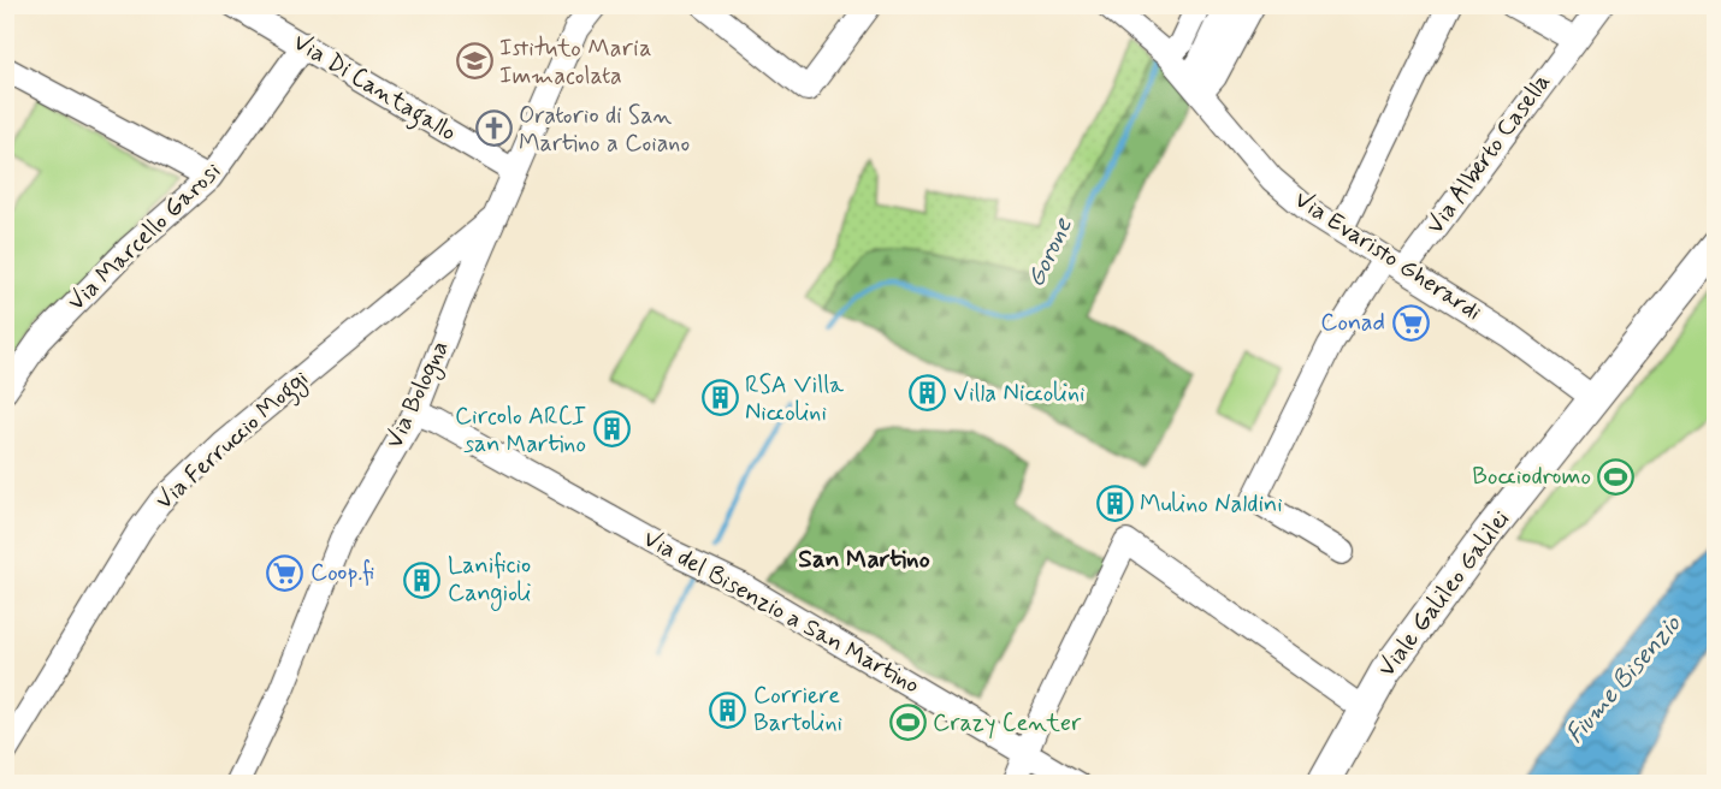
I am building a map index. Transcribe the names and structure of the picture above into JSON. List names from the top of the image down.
{
  "streets": {
    "main road": ["Viale Galileo Galilei"],
    "street": [
      "Via Di Cantagallo",
      "Via Alberto Casella",
      "Via Marcello Garosi",
      "Via Evaristo Gherardi",
      "Via Bologna",
      "Via Ferruccio Moggi",
      "Via del Bisenzio a San Martino"
    ]
  },
  "crossings": [
    ["Via Di Cantagallo", "Via Marcello Garosi"],
    ["Via Di Cantagallo", "Via Bologna"],
    ["Via Alberto Casella", "Via Evaristo Gherardi"],
    ["Via Evaristo Gherardi", "Viale Galileo Galilei"],
    ["Via Bologna", "Via Ferruccio Moggi"],
    ["Via Bologna", "Via del Bisenzio a San Martino"]
  ],
  "districts": ["San Martino"],
  "water": ["Gorone", "Fiume Bisenzio"],
  "places": {
    "school or university": ["Istituto Maria Immacolata"],
    "church": ["Oratorio di San Martino a Coiano"],
    "supermarket": ["Conad", "Coop.fi"],
    "building": [
      "Villa Niccolini",
      "RSA Villa Niccolini",
      "Circolo ARCI san Martino",
      "Mulino Naldini",
      "Lanificio Cangioli",
      "Corriere Bartolini"
    ],
    "sports": ["Bocciodromo", "Crazy Center"]
  }
}
